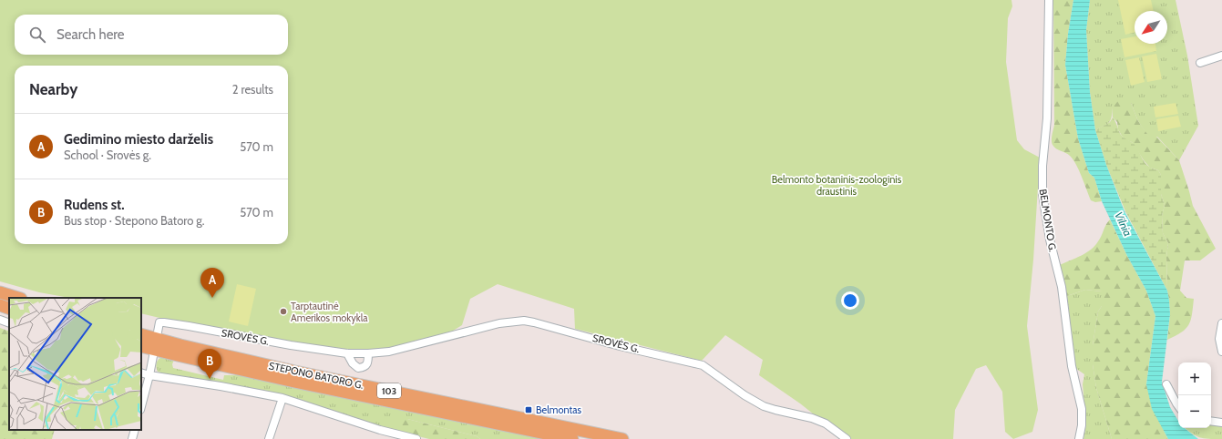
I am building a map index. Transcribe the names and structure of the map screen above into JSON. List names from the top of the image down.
{
  "streets": {
    "main road": ["STEPONO BATORO G.", "103"],
    "street": ["BELMONTO G.", "SROVĖS G."]
  },
  "crossings": [
    ["SROVĖS G.", "STEPONO BATORO G."]
  ],
  "water": ["Vilnia"],
  "parks": ["Belmonto botaninis-zoologinis draustinis"],
  "places": {
    "other": ["Tarptautinė Amerikos mokykla"],
    "transit": ["Belmontas"]
  },
  "north": "bottom left",
  "page": {
    "search": "Search here",
    "heading": ["Nearby", "2 results"],
    "list": [
      {
        "mark": "A",
        "name": "Gedimino miesto darželis",
        "note": "School · Srovės g.",
        "value": "570 m"
      },
      {
        "mark": "B",
        "name": "Rudens st.",
        "note": "Bus stop · Stepono Batoro g.",
        "value": "570 m"
      }
    ],
    "pins": ["A", "B"],
    "map_buttons": ["+", "−"]
  }
}
